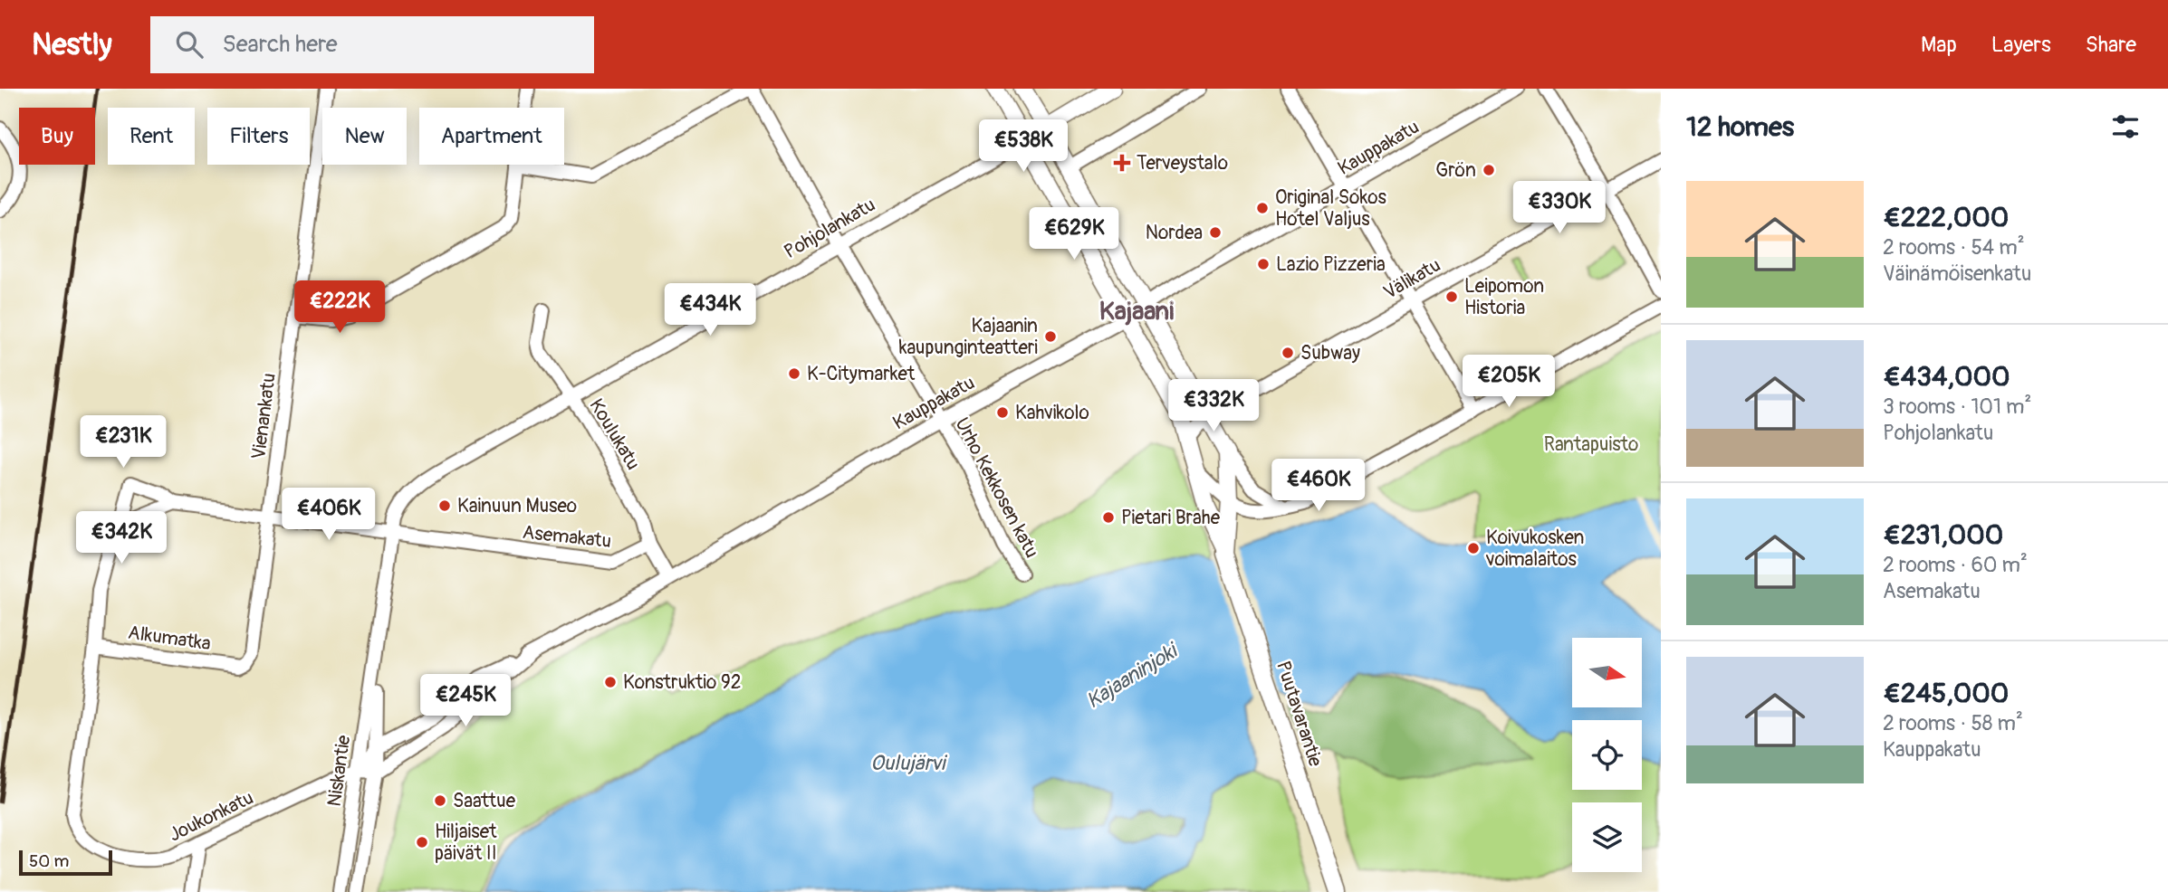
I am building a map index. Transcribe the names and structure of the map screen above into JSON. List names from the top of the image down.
{
  "streets": {
    "main road": ["Pohjolankatu", "Puutavarantie"],
    "street": [
      "Kauppakatu",
      "Välikatu",
      "Vienankatu",
      "Koulukatu",
      "Urho Kekkosen katu",
      "Asemakatu",
      "Alkumatka",
      "Niskantie",
      "Joukonkatu"
    ]
  },
  "crossings": [
    ["Kauppakatu", "Koulukatu"],
    ["Kauppakatu", "Urho Kekkosen katu"],
    ["Kauppakatu", "Niskantie"],
    ["Kauppakatu", "Joukonkatu"],
    ["Pohjolankatu", "Koulukatu"],
    ["Pohjolankatu", "Urho Kekkosen katu"],
    ["Pohjolankatu", "Asemakatu"],
    ["Pohjolankatu", "Niskantie"],
    ["Vienankatu", "Asemakatu"],
    ["Vienankatu", "Alkumatka"],
    ["Koulukatu", "Asemakatu"],
    ["Asemakatu", "Niskantie"],
    ["Alkumatka", "Joukonkatu"],
    ["Niskantie", "Joukonkatu"]
  ],
  "districts": ["Kajaani"],
  "water": ["Kajaaninjoki", "Oulujärvi"],
  "parks": ["Rantapuisto"],
  "places": {
    "health": ["Terveystalo"],
    "other": [
      "Grön",
      "Original Sokos Hotel Valjus",
      "Nordea",
      "Lazio Pizzeria",
      "Leipomon Historia",
      "Kajaanin kaupunginteatteri",
      "Subway",
      "K-Citymarket",
      "Kahvikolo",
      "Kainuun Museo",
      "Pietari Brahe",
      "Koivukosken voimalaitos",
      "Konstruktio 92",
      "Saattue",
      "Hiljaiset päivät II"
    ]
  },
  "scale_bar": "50 m",
  "north": "right",
  "page": {
    "header": "Nestly",
    "search": "Search here",
    "nav": ["Map", "Layers", "Share"],
    "heading": "12 homes",
    "chip": [
      "Buy",
      "Rent",
      "Filters",
      "New",
      "Apartment"
    ],
    "price": [
      "€538K",
      "€330K",
      "€629K",
      "€222K",
      "€434K",
      "€205K",
      "€332K",
      "€231K",
      "€460K",
      "€406K",
      "€342K",
      "€245K"
    ],
    "list": [
      {
        "name": "€222,000",
        "note": "2 rooms · 54 m² · Väinämöisenkatu"
      },
      {
        "name": "€434,000",
        "note": "3 rooms · 101 m² · Pohjolankatu"
      },
      {
        "name": "€231,000",
        "note": "2 rooms · 60 m² · Asemakatu"
      },
      {
        "name": "€245,000",
        "note": "2 rooms · 58 m² · Kauppakatu"
      }
    ],
    "scale": "50 m"
  }
}
